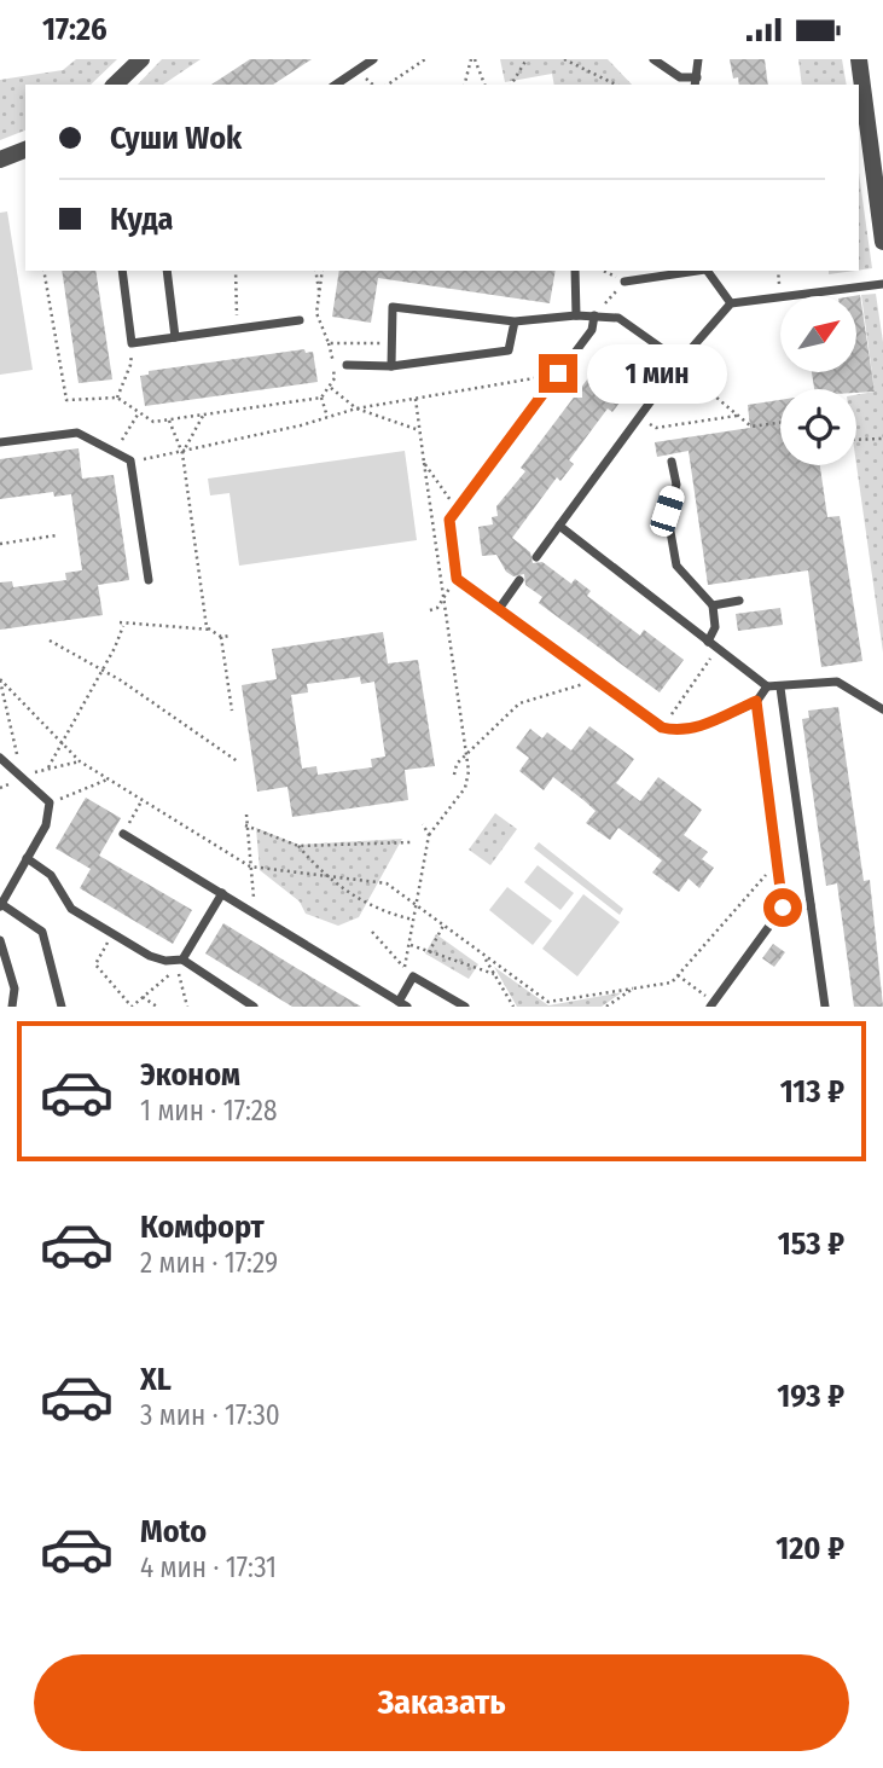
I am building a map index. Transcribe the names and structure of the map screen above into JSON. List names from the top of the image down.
{
  "north": "top right",
  "page": {
    "status": "17:26",
    "banner": ["Суши Wok", "Куда"],
    "bubble": "1 мин",
    "list": [
      {
        "name": "Эконом",
        "note": "1 мин · 17:28",
        "value": "113 ₽"
      },
      {
        "name": "Комфорт",
        "note": "2 мин · 17:29",
        "value": "153 ₽"
      },
      {
        "name": "XL",
        "note": "3 мин · 17:30",
        "value": "193 ₽"
      },
      {
        "name": "Moto",
        "note": "4 мин · 17:31",
        "value": "120 ₽"
      }
    ],
    "buttons": "Заказать"
  }
}
